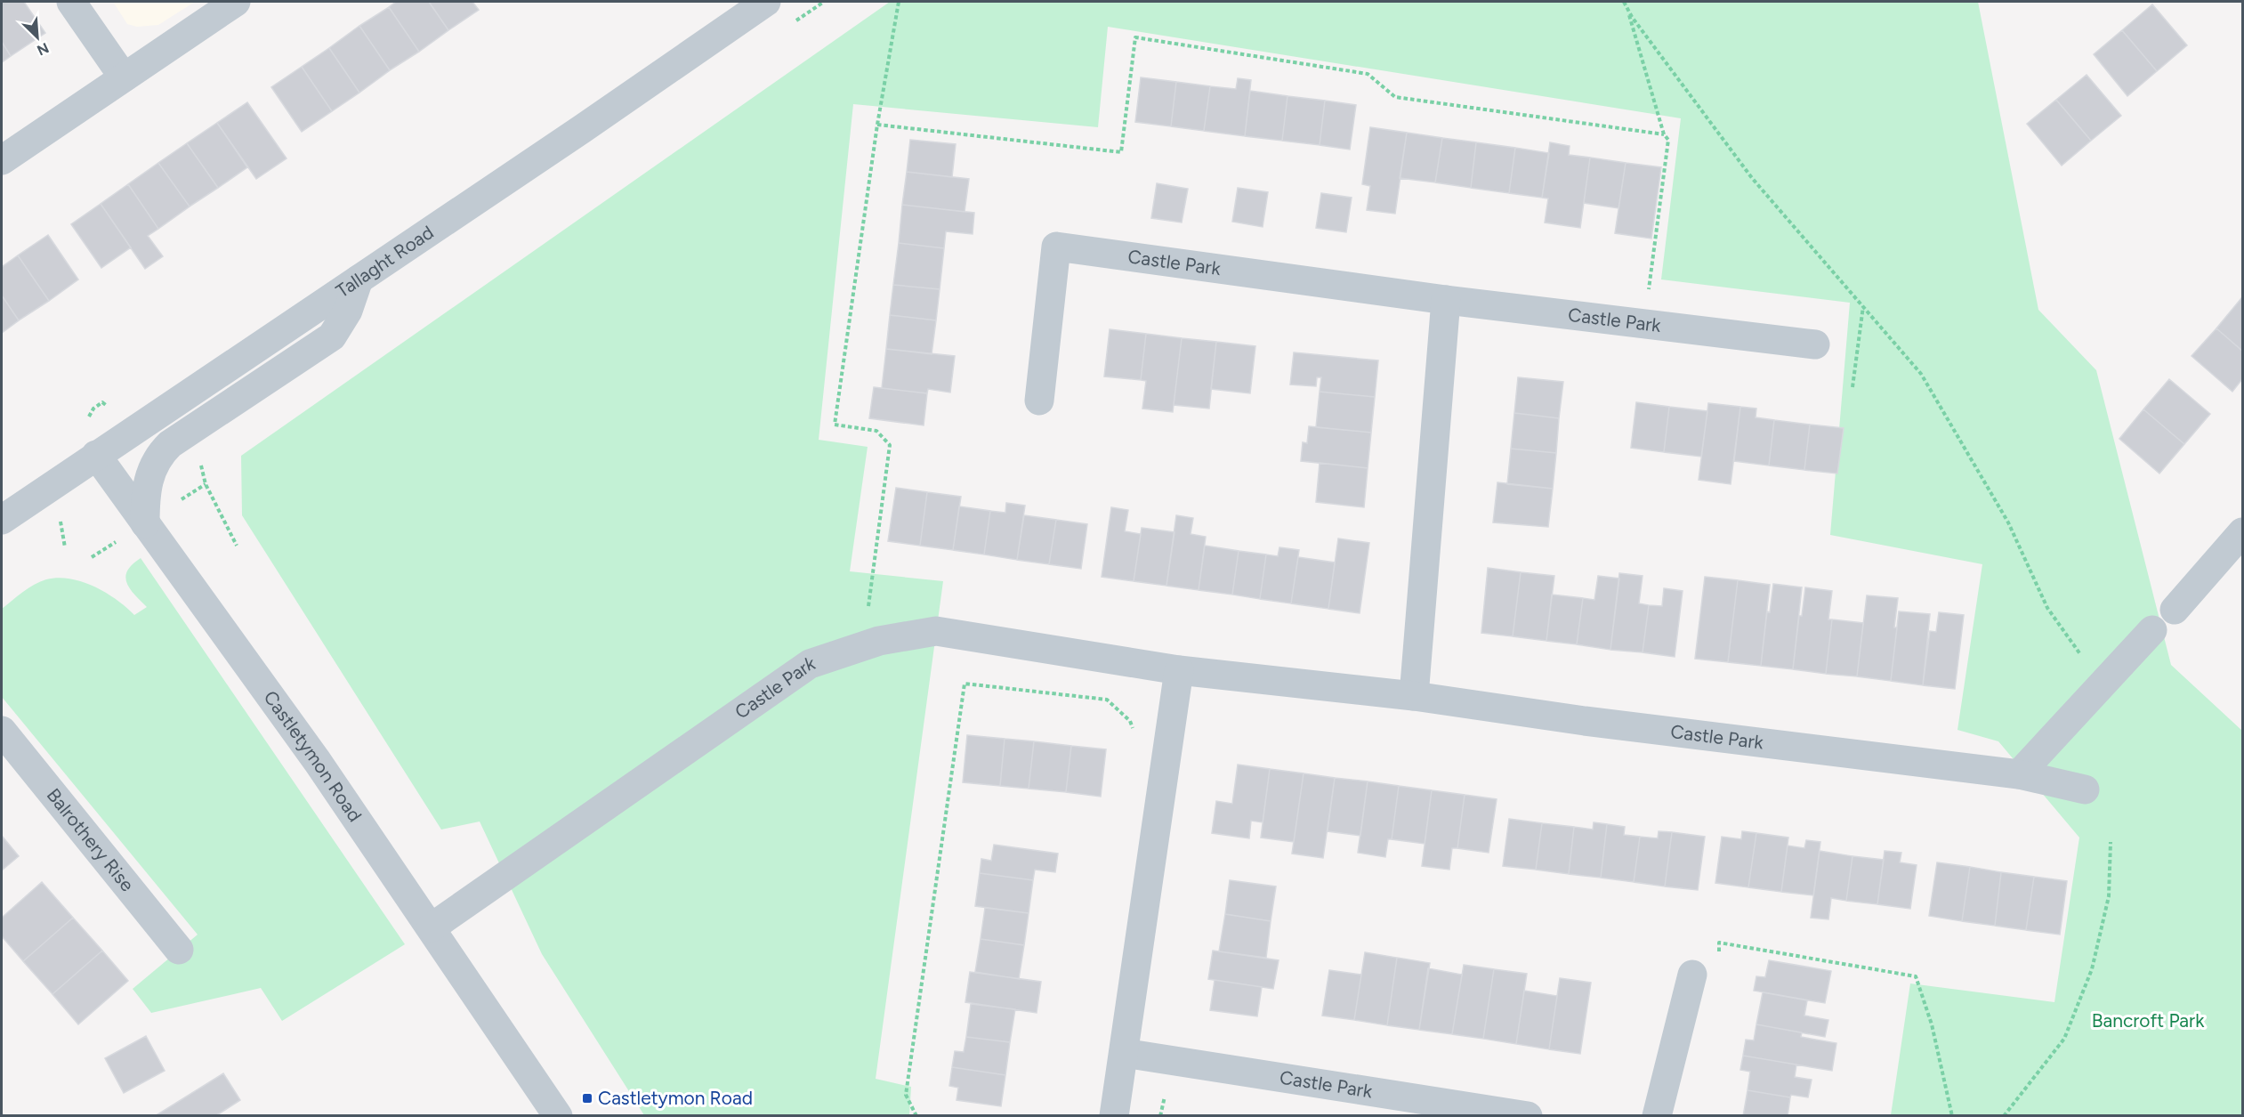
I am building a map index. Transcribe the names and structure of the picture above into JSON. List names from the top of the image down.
{
  "streets": {
    "street": [
      "Tallaght Road",
      "Castle Park",
      "Castletymon Road",
      "Balrothery Rise"
    ]
  },
  "crossings": [
    ["Tallaght Road", "Castletymon Road"],
    ["Castle Park", "Castletymon Road"]
  ],
  "parks": ["Bancroft Park"],
  "places": {
    "transit": ["Castletymon Road"]
  },
  "north": "bottom right"
}
